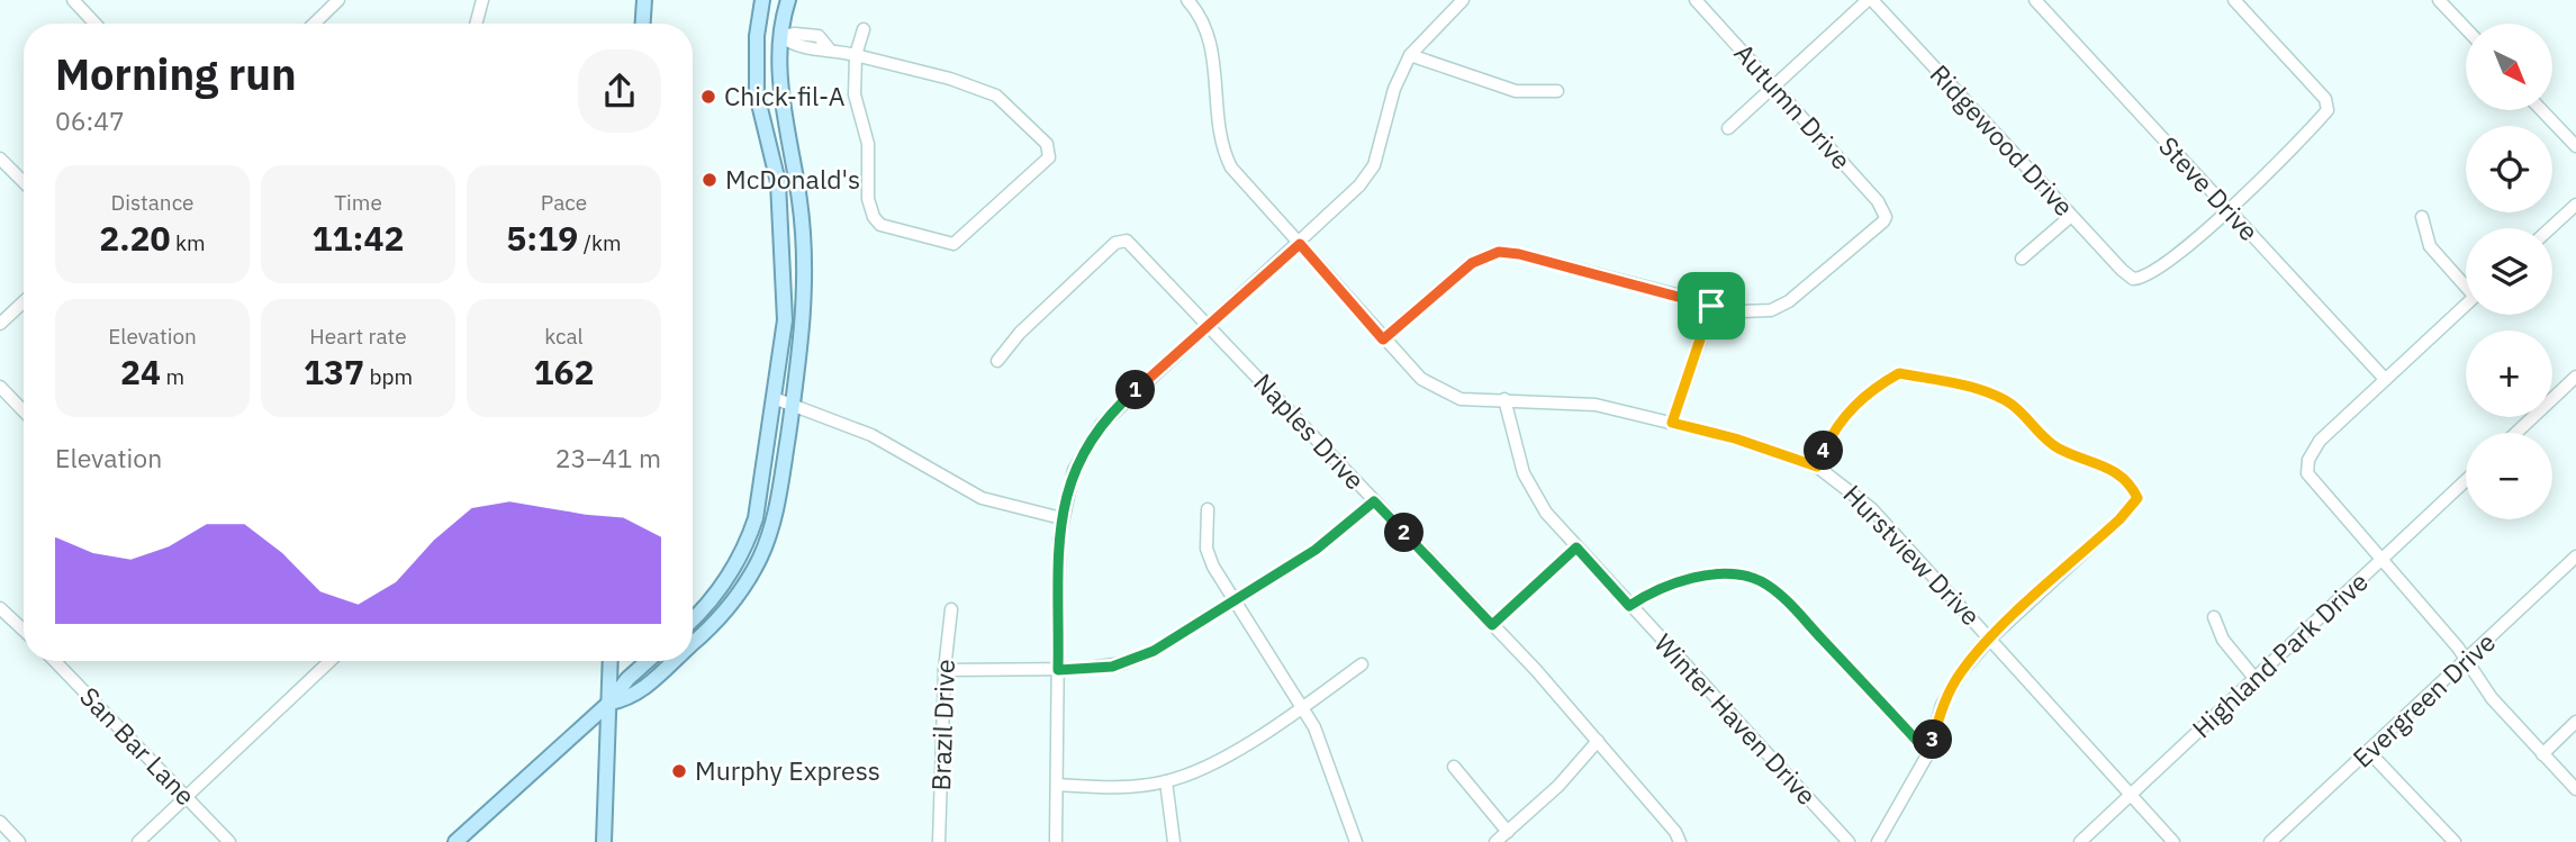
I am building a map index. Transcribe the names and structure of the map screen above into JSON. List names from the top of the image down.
{
  "streets": {
    "street": [
      "Autumn Drive",
      "Ridgewood Drive",
      "Steve Drive",
      "Naples Drive",
      "Hurstview Drive",
      "Highland Park Drive",
      "Evergreen Drive",
      "Winter Haven Drive",
      "Brazil Drive",
      "San Bar Lane"
    ]
  },
  "crossings": [
    ["Ridgewood Drive", "Steve Drive"],
    ["Hurstview Drive", "Highland Park Drive"],
    ["Hurstview Drive", "Winter Haven Drive"]
  ],
  "places": ["Chick-fil-A", "McDonald's", "Murphy Express"],
  "north": "bottom right",
  "page": {
    "map_buttons": ["+", "−"],
    "heading": ["Morning run", "06:47"],
    "stats": [
      ["Distance", "2.20 km"],
      ["Time", "11:42"],
      ["Pace", "5:19 /km"],
      ["Elevation", "24 m"],
      ["Heart rate", "137 bpm"],
      ["kcal", "162"]
    ],
    "pins": [
      "1",
      "4",
      "2",
      "3"
    ],
    "chart": ["Elevation", "23–41 m"]
  }
}
